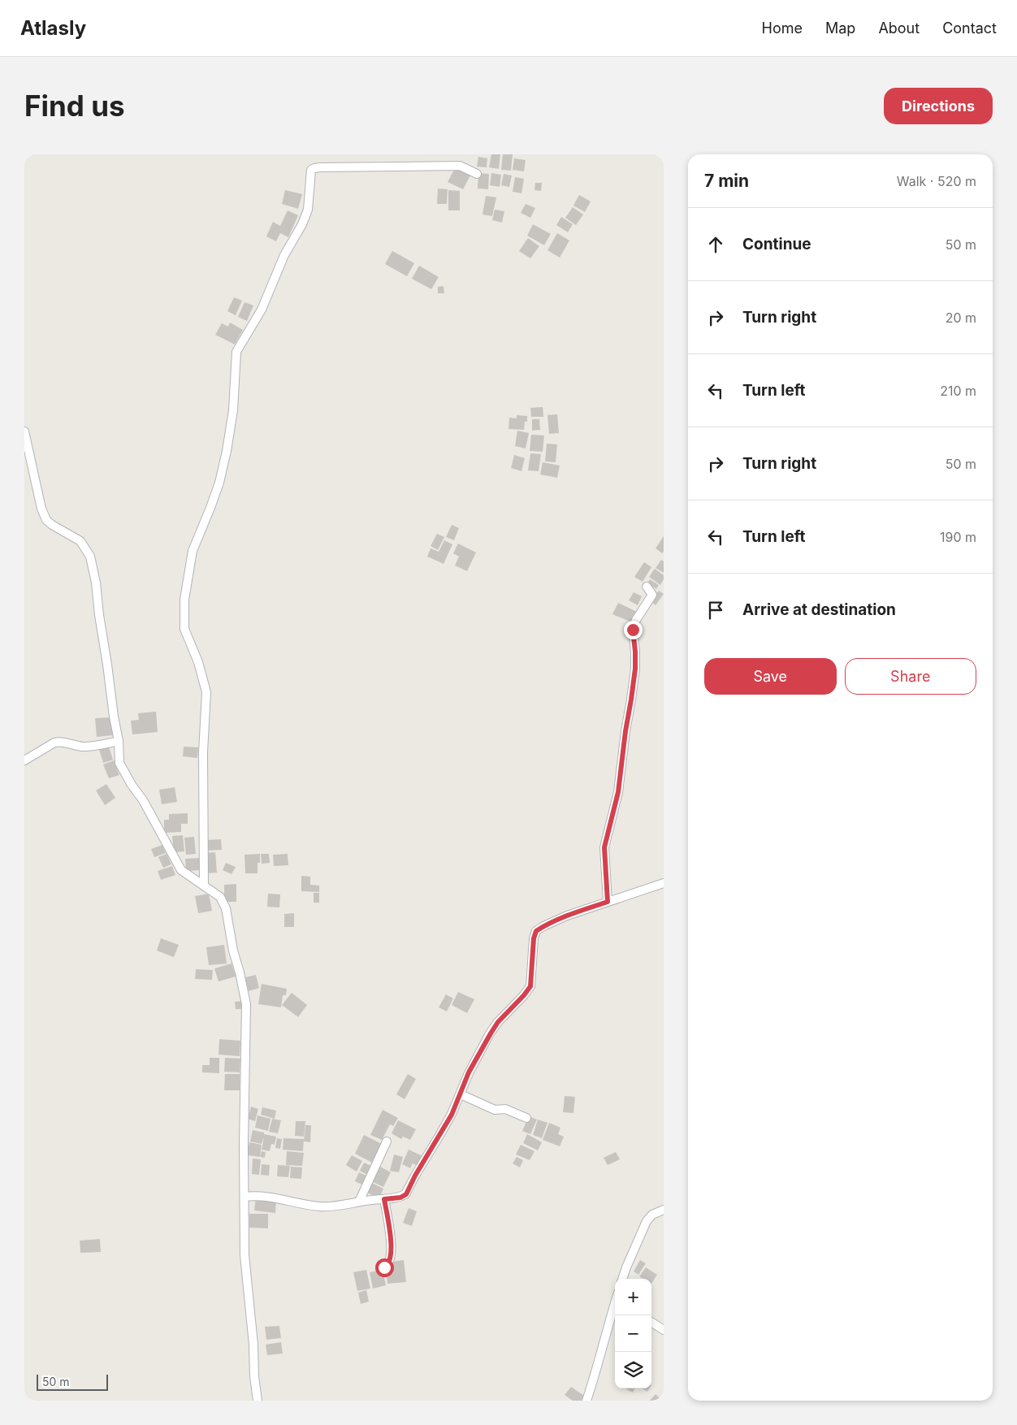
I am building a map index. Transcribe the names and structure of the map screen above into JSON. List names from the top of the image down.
{
  "scale_bar": "50 m",
  "page": {
    "header": "Atlasly",
    "nav": [
      "Home",
      "Map",
      "About",
      "Contact"
    ],
    "buttons": [
      "Directions",
      ["Save", "Share"]
    ],
    "title": "Find us",
    "heading": ["7 min", "Walk · 520 m"],
    "list": [
      ["Continue", "50 m"],
      ["Turn right", "20 m"],
      ["Turn left", "210 m"],
      ["Turn right", "50 m"],
      ["Turn left", "190 m"],
      "Arrive at destination"
    ],
    "map_buttons": ["+", "−"],
    "scale": "50 m"
  }
}
